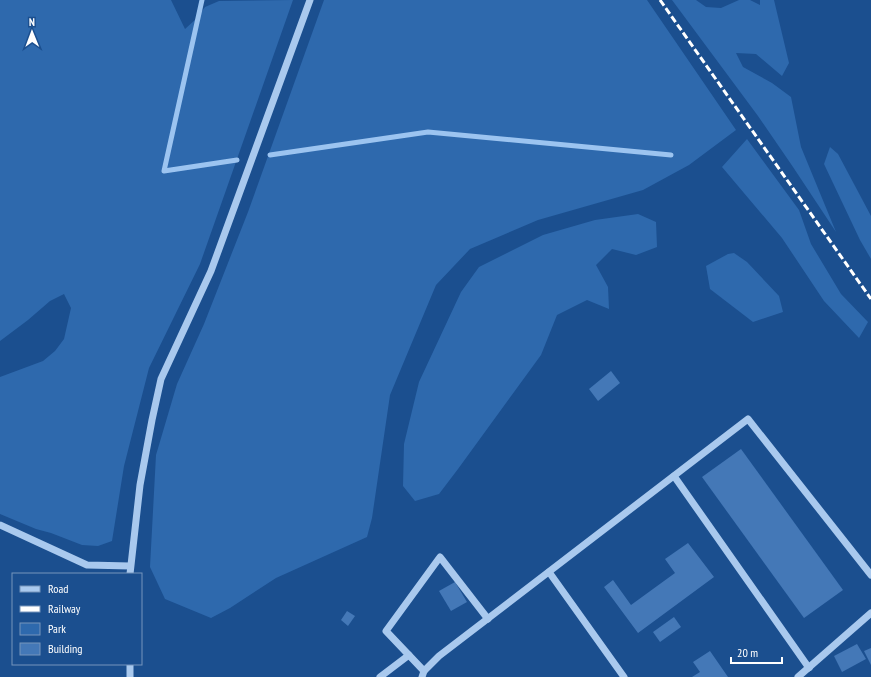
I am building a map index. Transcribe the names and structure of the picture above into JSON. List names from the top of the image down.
{
  "legend": [
    "Road",
    "Railway",
    "Park",
    "Building"
  ],
  "scale_bar": "20 m",
  "north": "top"
}
